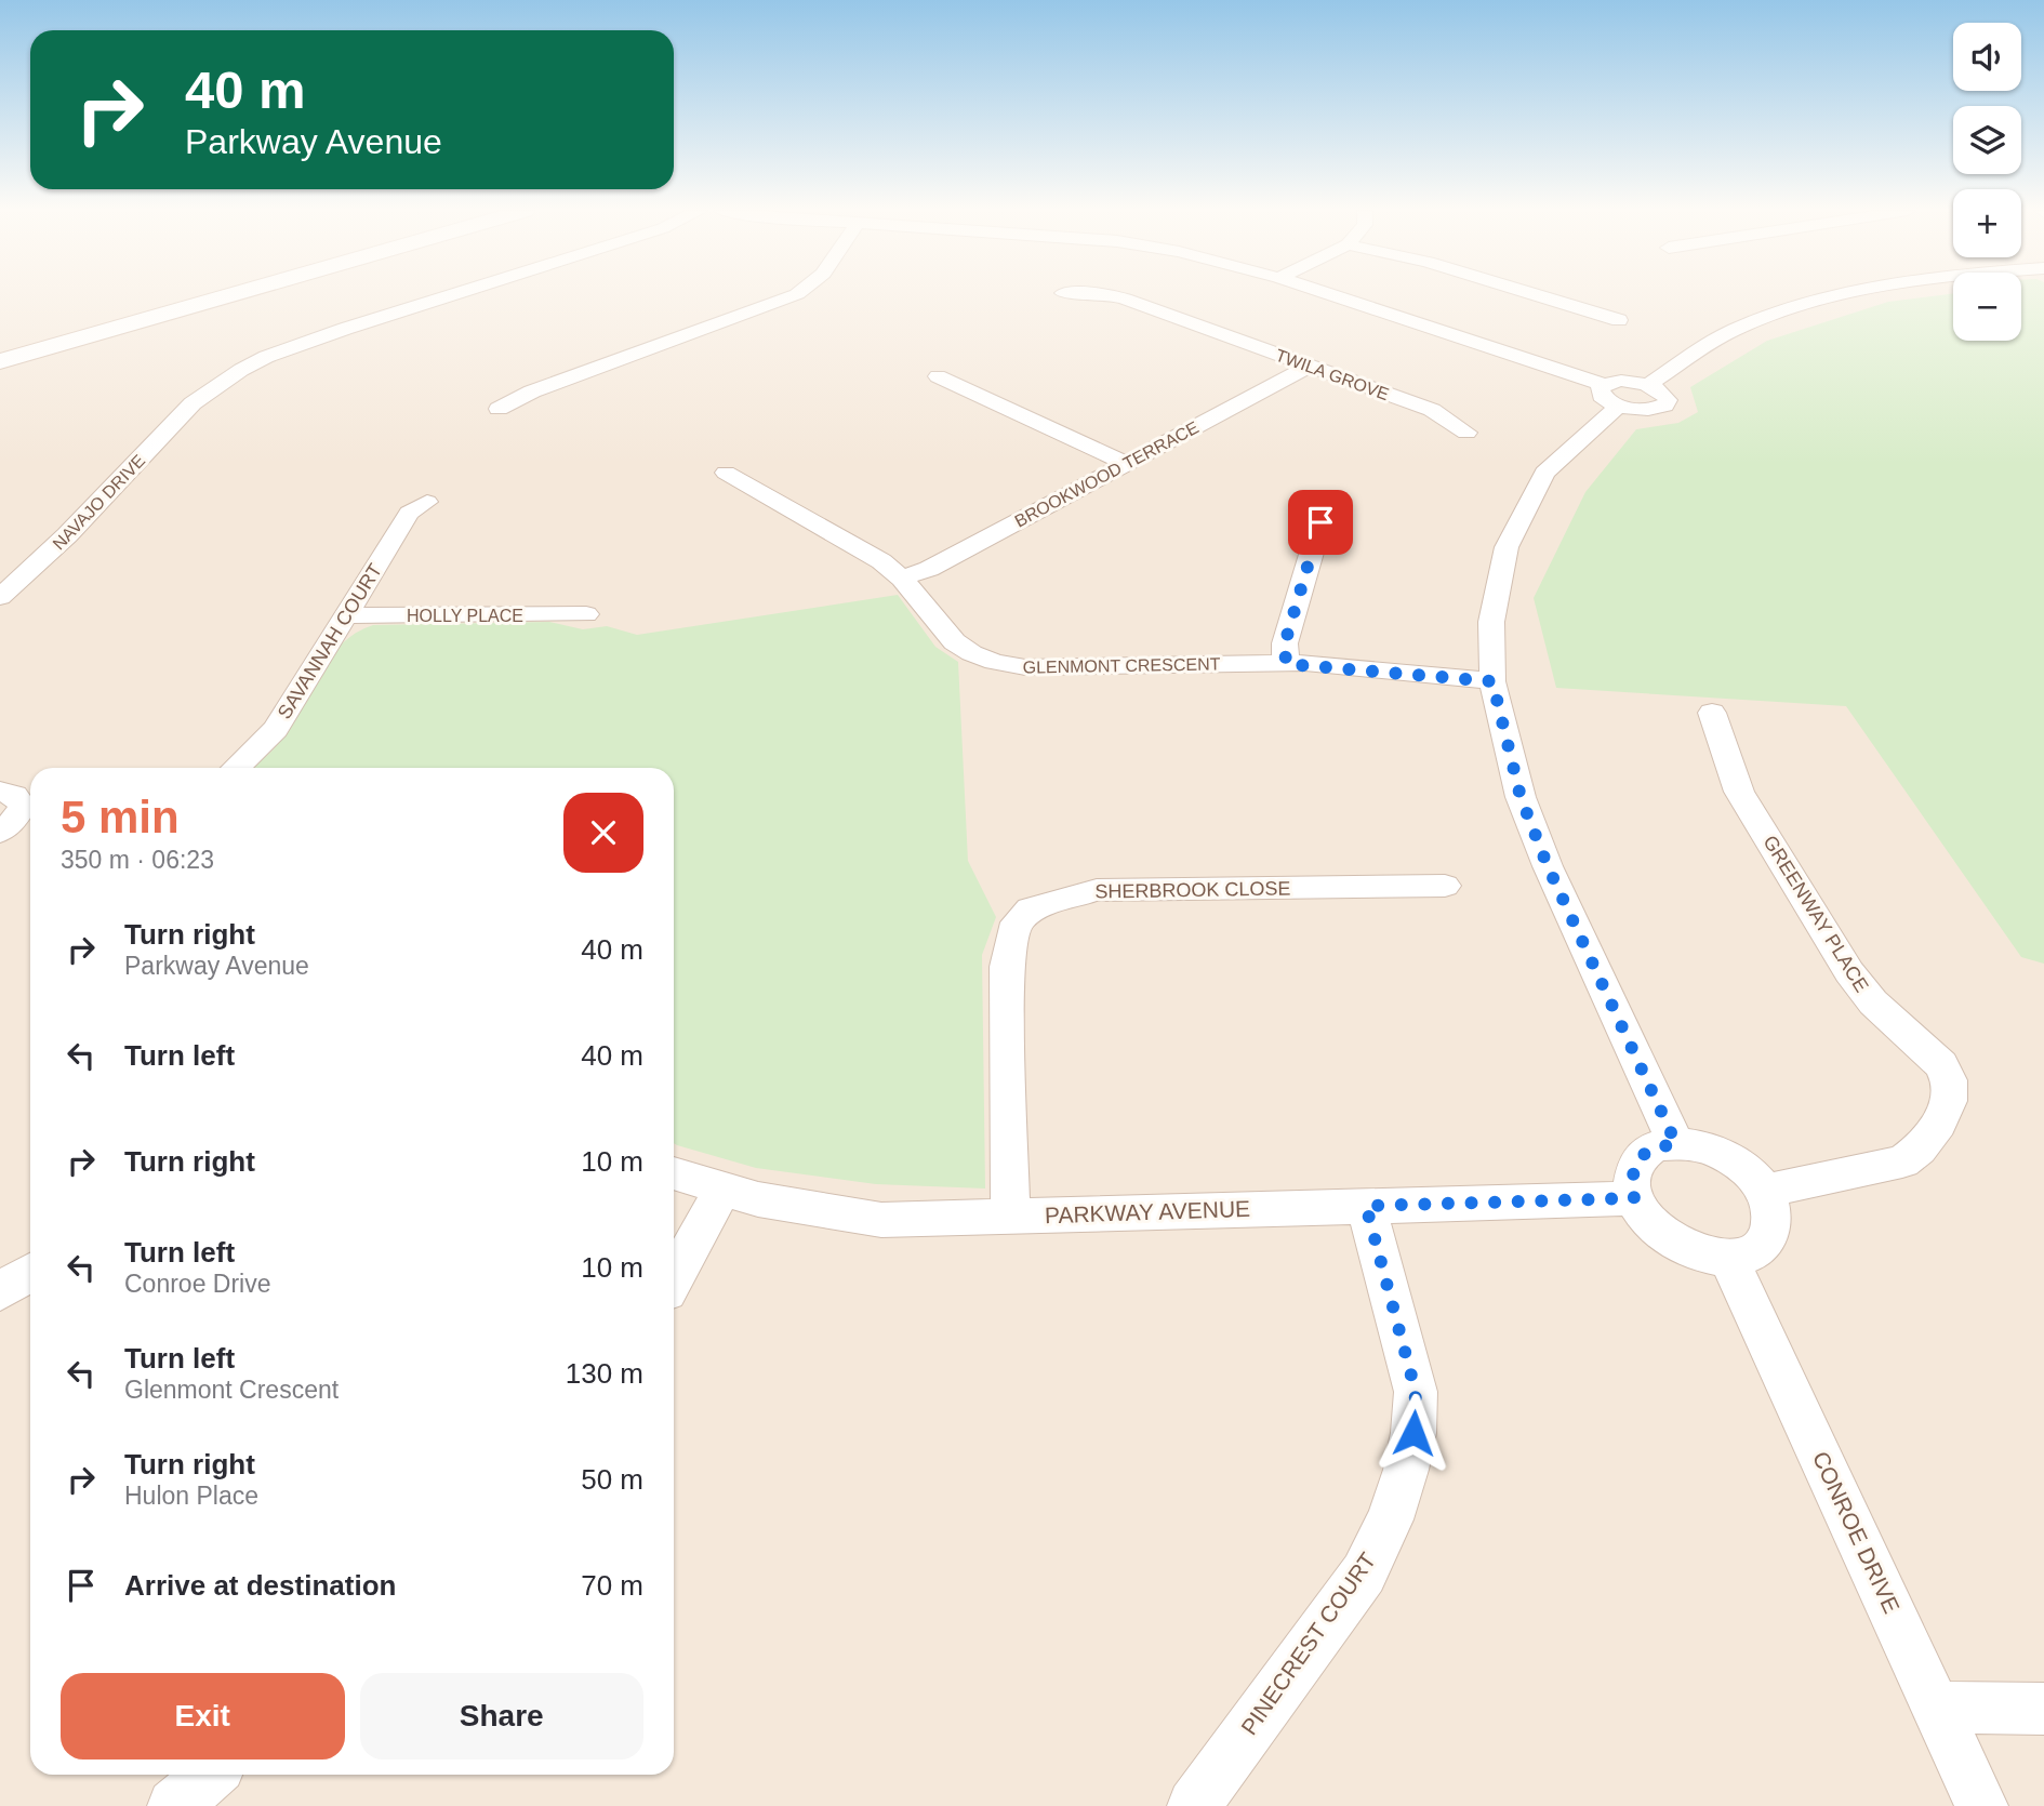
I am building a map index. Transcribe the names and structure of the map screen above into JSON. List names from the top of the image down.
{
  "streets": {
    "street": [
      "TWILA GROVE",
      "BROOKWOOD TERRACE",
      "NAVAJO DRIVE",
      "HOLLY PLACE",
      "SAVANNAH COURT",
      "GLENMONT CRESCENT",
      "SHERBROOK CLOSE",
      "GREENWAY PLACE",
      "PARKWAY AVENUE",
      "CONROE DRIVE",
      "PINECREST COURT"
    ]
  },
  "crossings": [
    ["TWILA GROVE", "BROOKWOOD TERRACE"],
    ["BROOKWOOD TERRACE", "GLENMONT CRESCENT"],
    ["HOLLY PLACE", "SAVANNAH COURT"],
    ["SHERBROOK CLOSE", "PARKWAY AVENUE"],
    ["GREENWAY PLACE", "PARKWAY AVENUE"],
    ["GREENWAY PLACE", "CONROE DRIVE"],
    ["PARKWAY AVENUE", "CONROE DRIVE"],
    ["PARKWAY AVENUE", "PINECREST COURT"]
  ],
  "page": {
    "map_buttons": ["+", "−"],
    "turn": ["40 m", "Parkway Avenue"],
    "heading": ["5 min", "350 m · 06:23"],
    "list": [
      {
        "name": "Turn right",
        "note": "Parkway Avenue",
        "value": "40 m"
      },
      {
        "name": "Turn left",
        "value": "40 m"
      },
      {
        "name": "Turn right",
        "value": "10 m"
      },
      {
        "name": "Turn left",
        "note": "Conroe Drive",
        "value": "10 m"
      },
      {
        "name": "Turn left",
        "note": "Glenmont Crescent",
        "value": "130 m"
      },
      {
        "name": "Turn right",
        "note": "Hulon Place",
        "value": "50 m"
      },
      {
        "name": "Arrive at destination",
        "value": "70 m"
      }
    ],
    "buttons": ["Exit", "Share"]
  }
}
